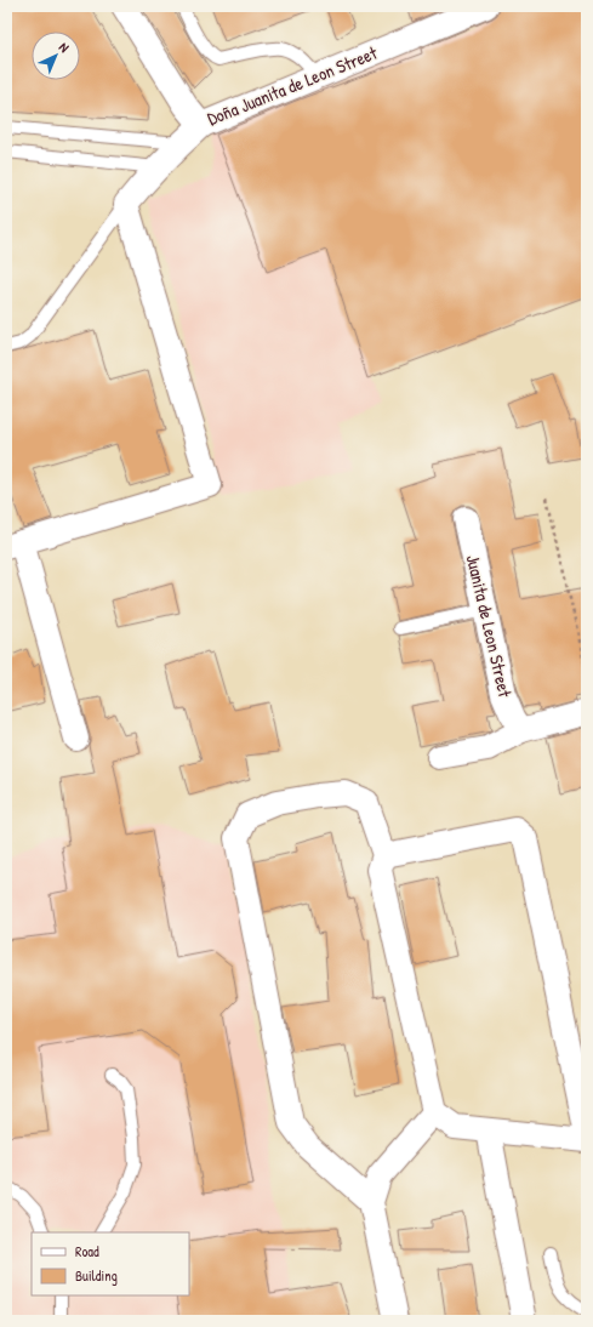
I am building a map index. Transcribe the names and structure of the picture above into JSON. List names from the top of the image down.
{
  "streets": {
    "street": ["Doña Juanita de Leon Street", "Juanita de Leon Street"]
  },
  "legend": ["Road", "Building"],
  "north": "top right"
}
